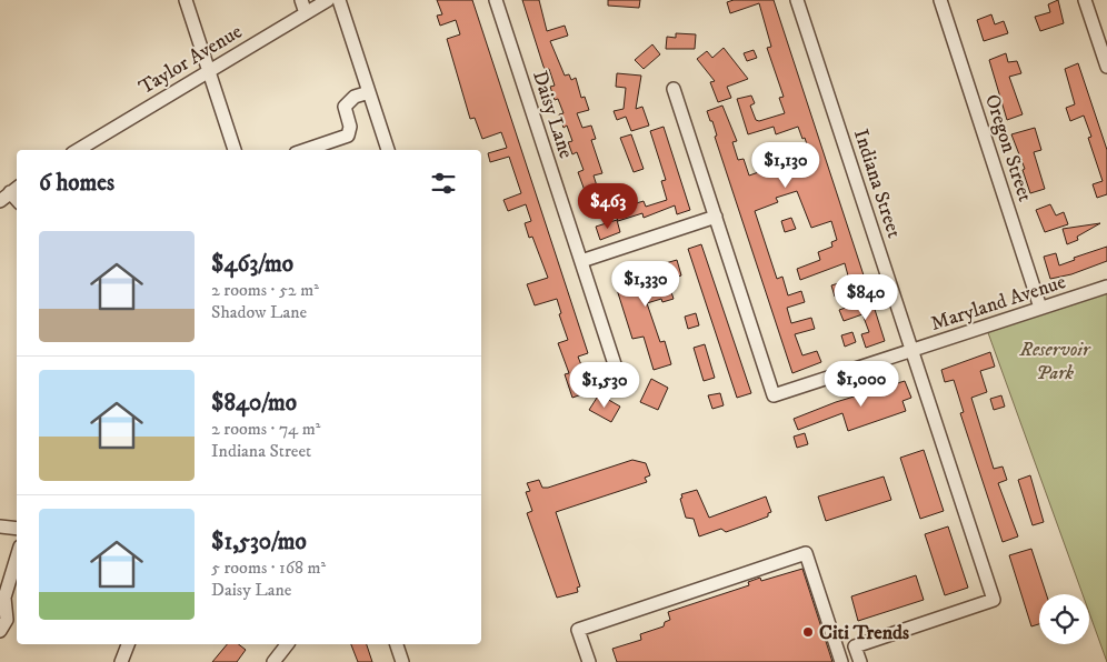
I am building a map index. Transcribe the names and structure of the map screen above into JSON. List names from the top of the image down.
{
  "streets": {
    "street": [
      "Taylor Avenue",
      "Daisy Lane",
      "Oregon Street",
      "Indiana Street",
      "Maryland Avenue"
    ]
  },
  "crossings": [
    ["Oregon Street", "Maryland Avenue"],
    ["Indiana Street", "Maryland Avenue"]
  ],
  "parks": ["Reservoir Park"],
  "places": ["Citi Trends"],
  "page": {
    "price": [
      "$1,130",
      "$463",
      "$1,330",
      "$840",
      "$1,000",
      "$1,530"
    ],
    "heading": "6 homes",
    "list": [
      {
        "name": "$463/mo",
        "note": "2 rooms · 52 m² · Shadow Lane"
      },
      {
        "name": "$840/mo",
        "note": "2 rooms · 74 m² · Indiana Street"
      },
      {
        "name": "$1,530/mo",
        "note": "5 rooms · 168 m² · Daisy Lane"
      }
    ]
  }
}
